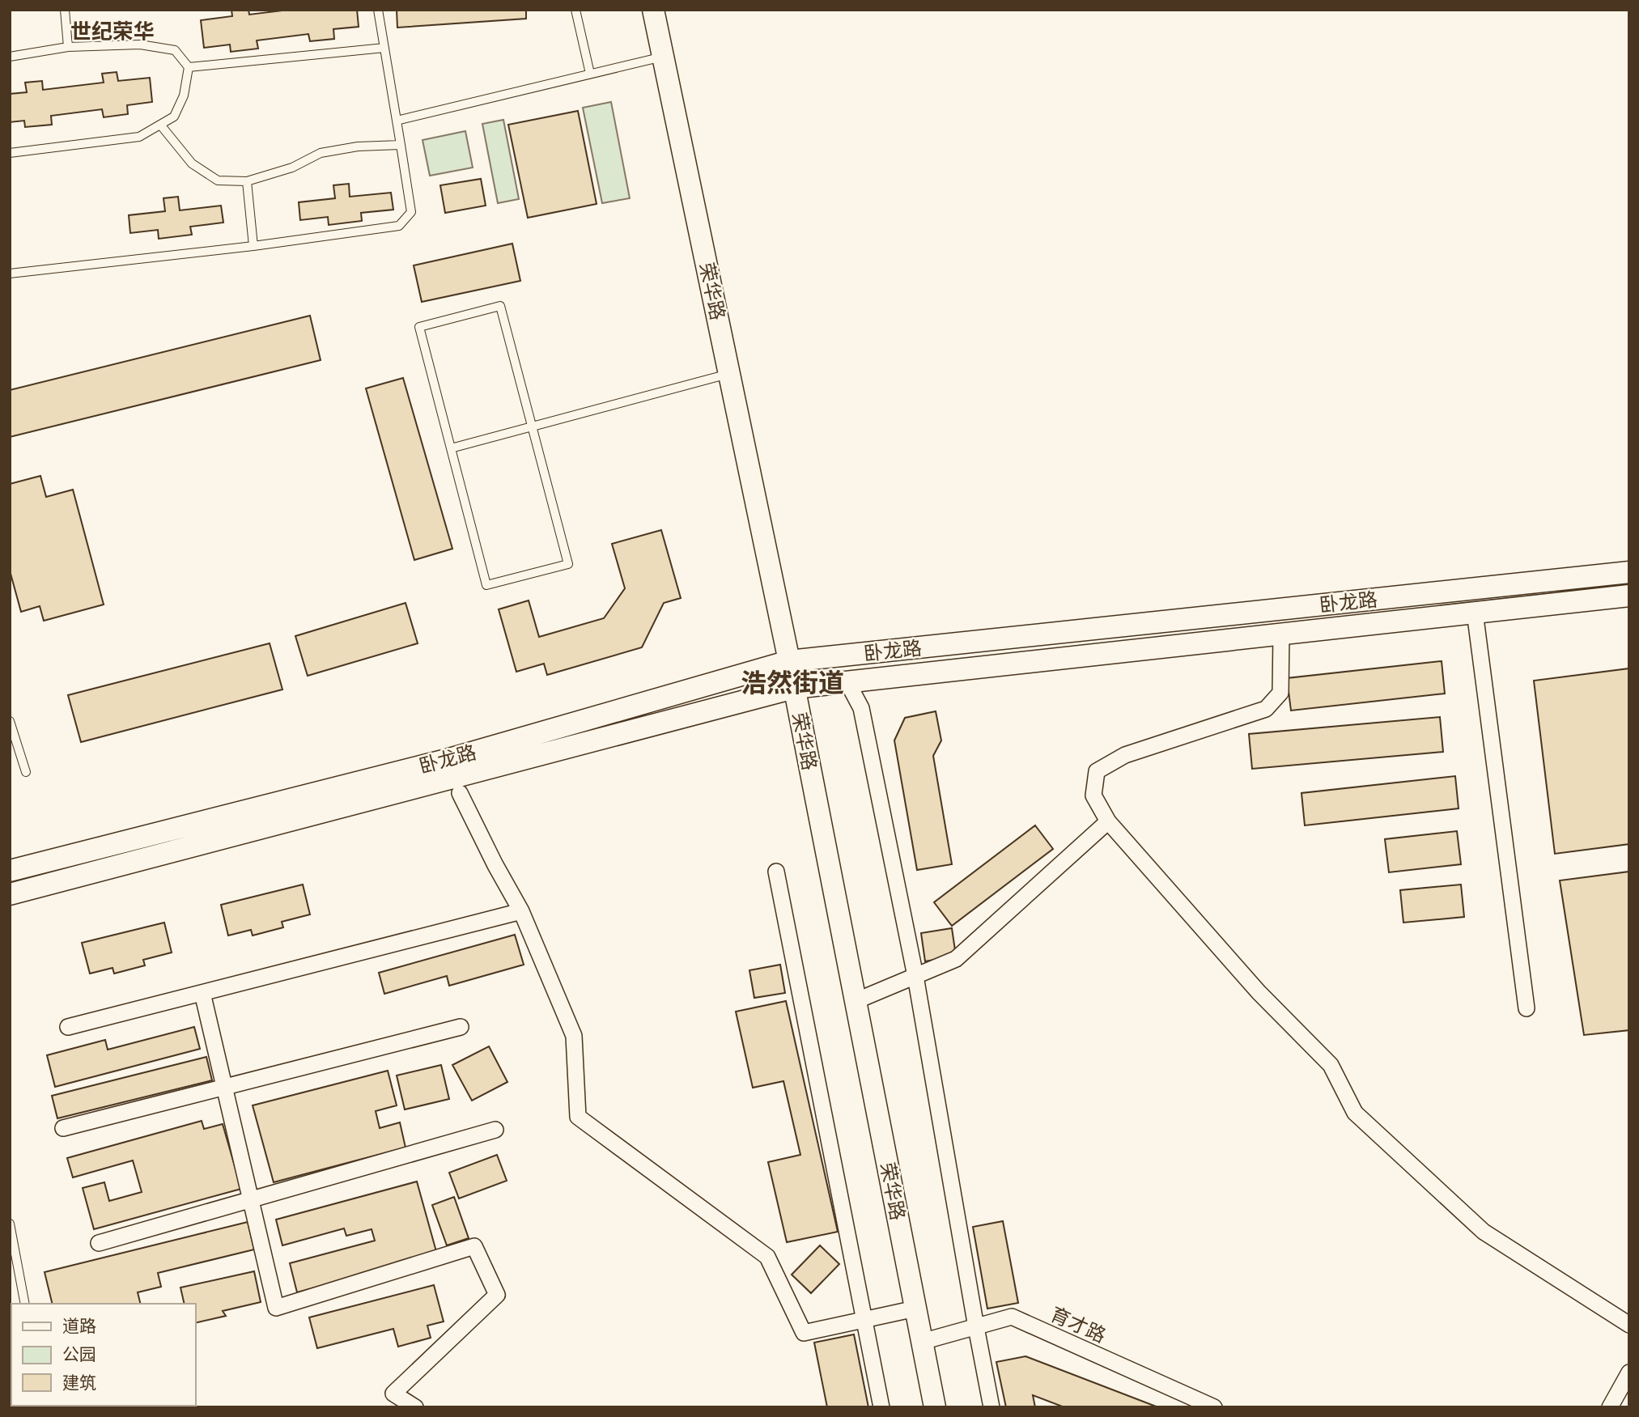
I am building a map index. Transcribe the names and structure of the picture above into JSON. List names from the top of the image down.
{
  "streets": {
    "main road": ["荣华路", "卧龙路"],
    "street": ["育才路"]
  },
  "crossings": [
    ["荣华路", "卧龙路"],
    ["荣华路", "育才路"]
  ],
  "districts": ["世纪荣华", "浩然街道"],
  "legend": ["道路", "公园", "建筑"]
}
